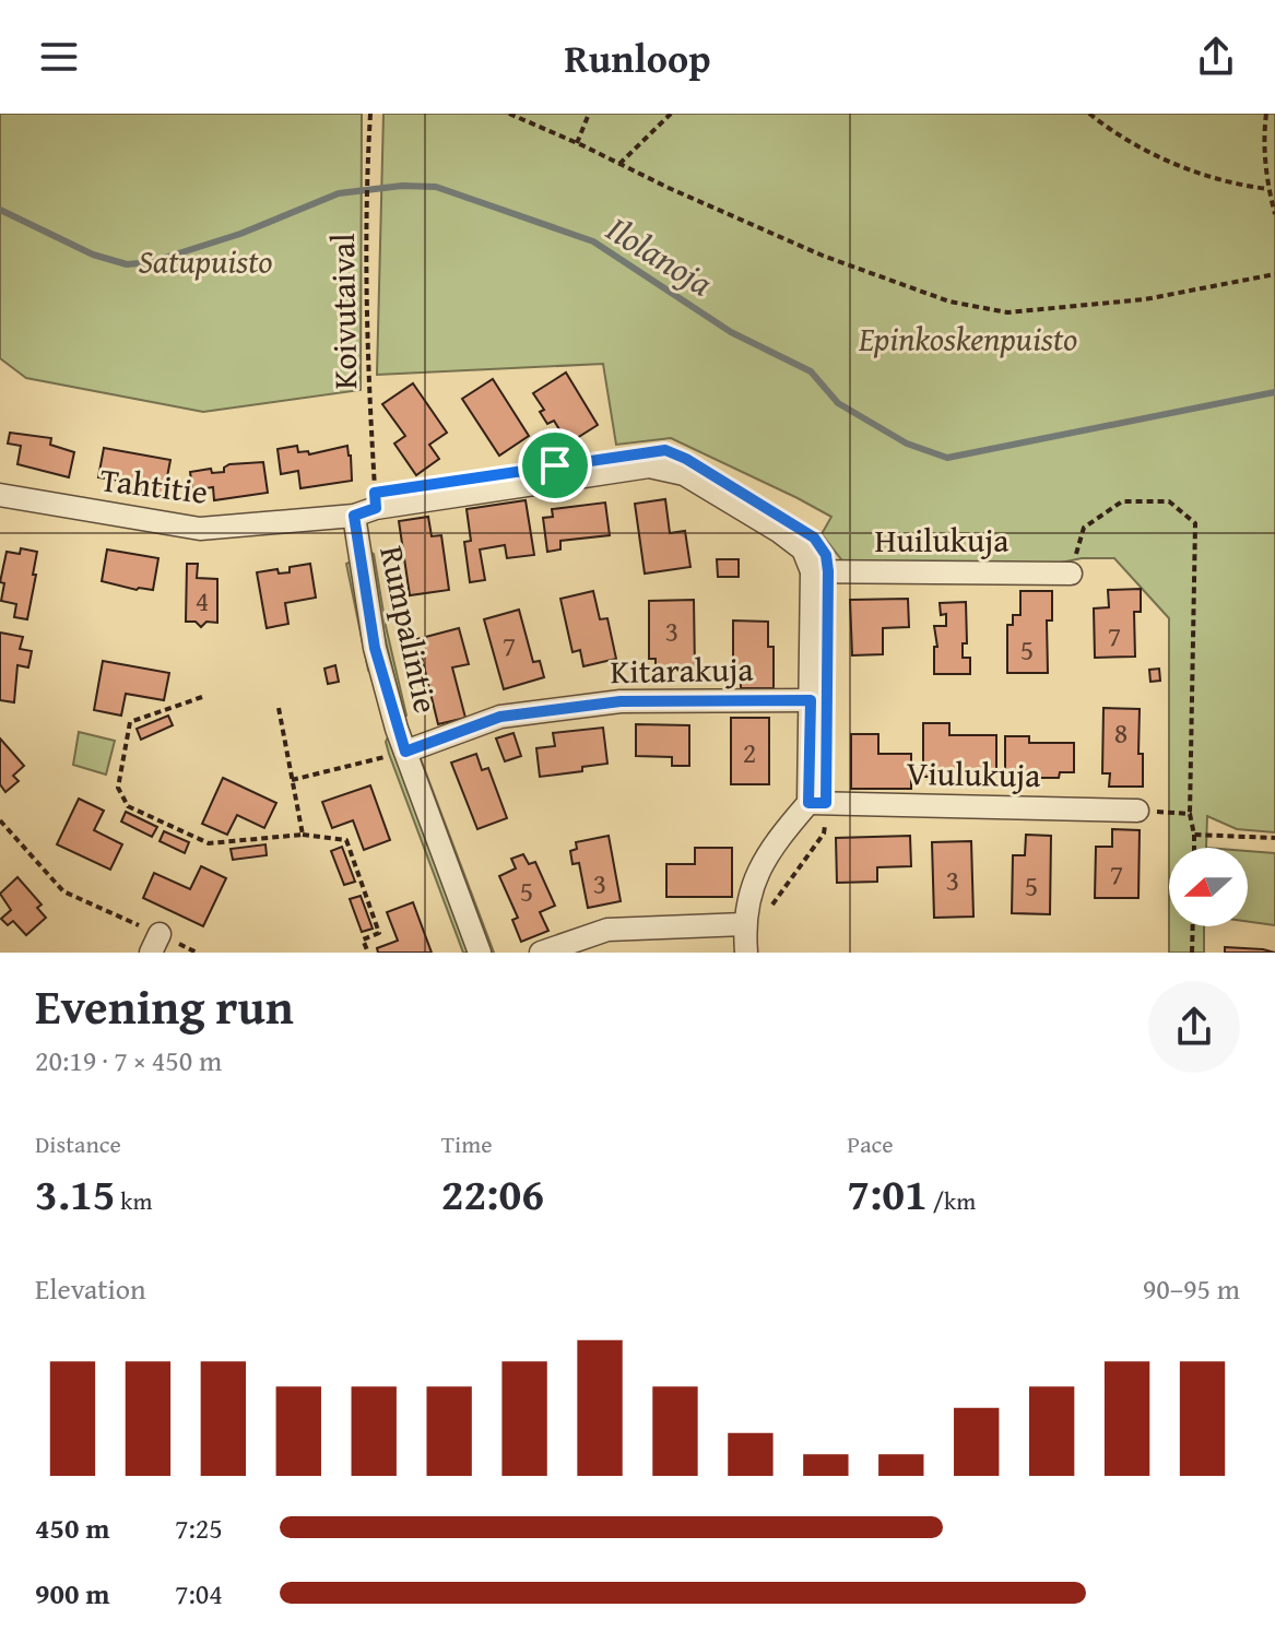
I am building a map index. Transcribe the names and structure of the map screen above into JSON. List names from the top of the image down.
{
  "streets": {
    "street": [
      "Tahtitie",
      "Huilukuja",
      "Rumpalintie",
      "Kitarakuja",
      "Viulukuja"
    ],
    "path": ["Koivutaival"]
  },
  "crossings": [
    ["Koivutaival", "Tahtitie"],
    ["Tahtitie", "Huilukuja"],
    ["Tahtitie", "Rumpalintie"],
    ["Rumpalintie", "Kitarakuja"]
  ],
  "water": ["Ilolanoja"],
  "parks": ["Satupuisto", "Epinkoskenpuisto"],
  "house_numbers": [
    "4",
    "3",
    "7",
    "7",
    "5",
    "8",
    "2",
    "7",
    "3",
    "3",
    "5",
    "5"
  ],
  "north": "left",
  "page": {
    "header": "Runloop",
    "heading": ["Evening run", "20:19 · 7 × 450 m"],
    "stats": [
      ["Distance", "3.15 km"],
      ["Time", "22:06"],
      ["Pace", "7:01 /km"]
    ],
    "chart": ["Elevation", "90–95 m"],
    "list": [
      {
        "name": "450 m",
        "note": "7:25"
      },
      {
        "name": "900 m",
        "note": "7:04"
      }
    ]
  }
}
